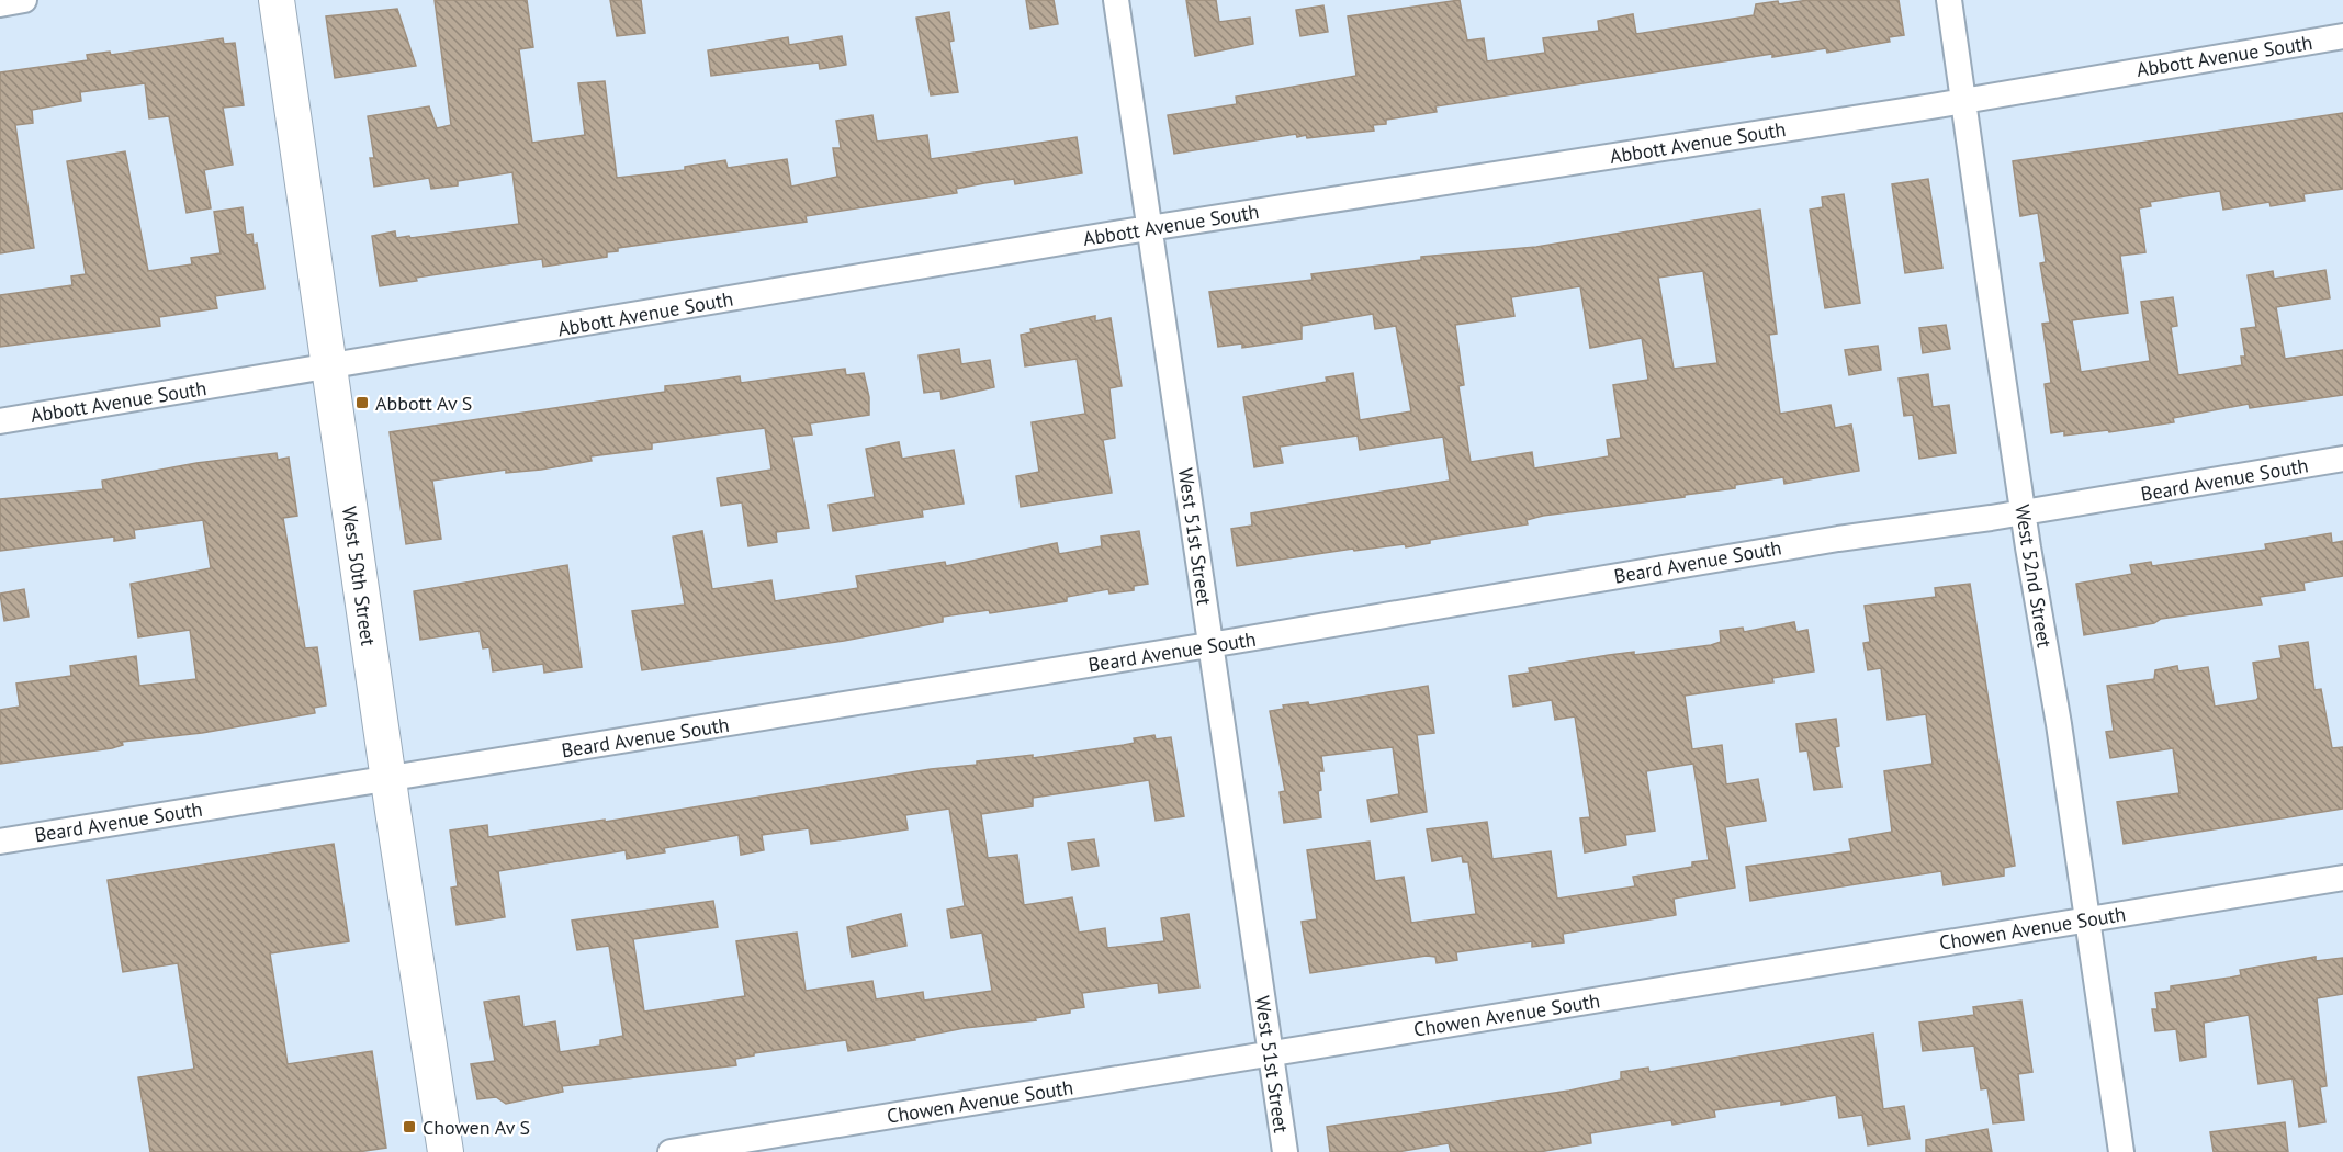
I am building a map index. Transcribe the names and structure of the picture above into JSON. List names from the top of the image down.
{
  "streets": {
    "main road": ["West 50th Street"],
    "street": [
      "Abbott Avenue South",
      "Beard Avenue South",
      "West 51st Street",
      "West 52nd Street",
      "Chowen Avenue South"
    ]
  },
  "crossings": [
    ["Abbott Avenue South", "West 51st Street"],
    ["Abbott Avenue South", "West 50th Street"],
    ["Abbott Avenue South", "West 52nd Street"],
    ["Beard Avenue South", "West 51st Street"],
    ["Beard Avenue South", "West 50th Street"],
    ["Beard Avenue South", "West 52nd Street"],
    ["West 51st Street", "Chowen Avenue South"],
    ["West 52nd Street", "Chowen Avenue South"]
  ],
  "places": {
    "transit": ["Abbott Av S", "Chowen Av S"]
  }
}
